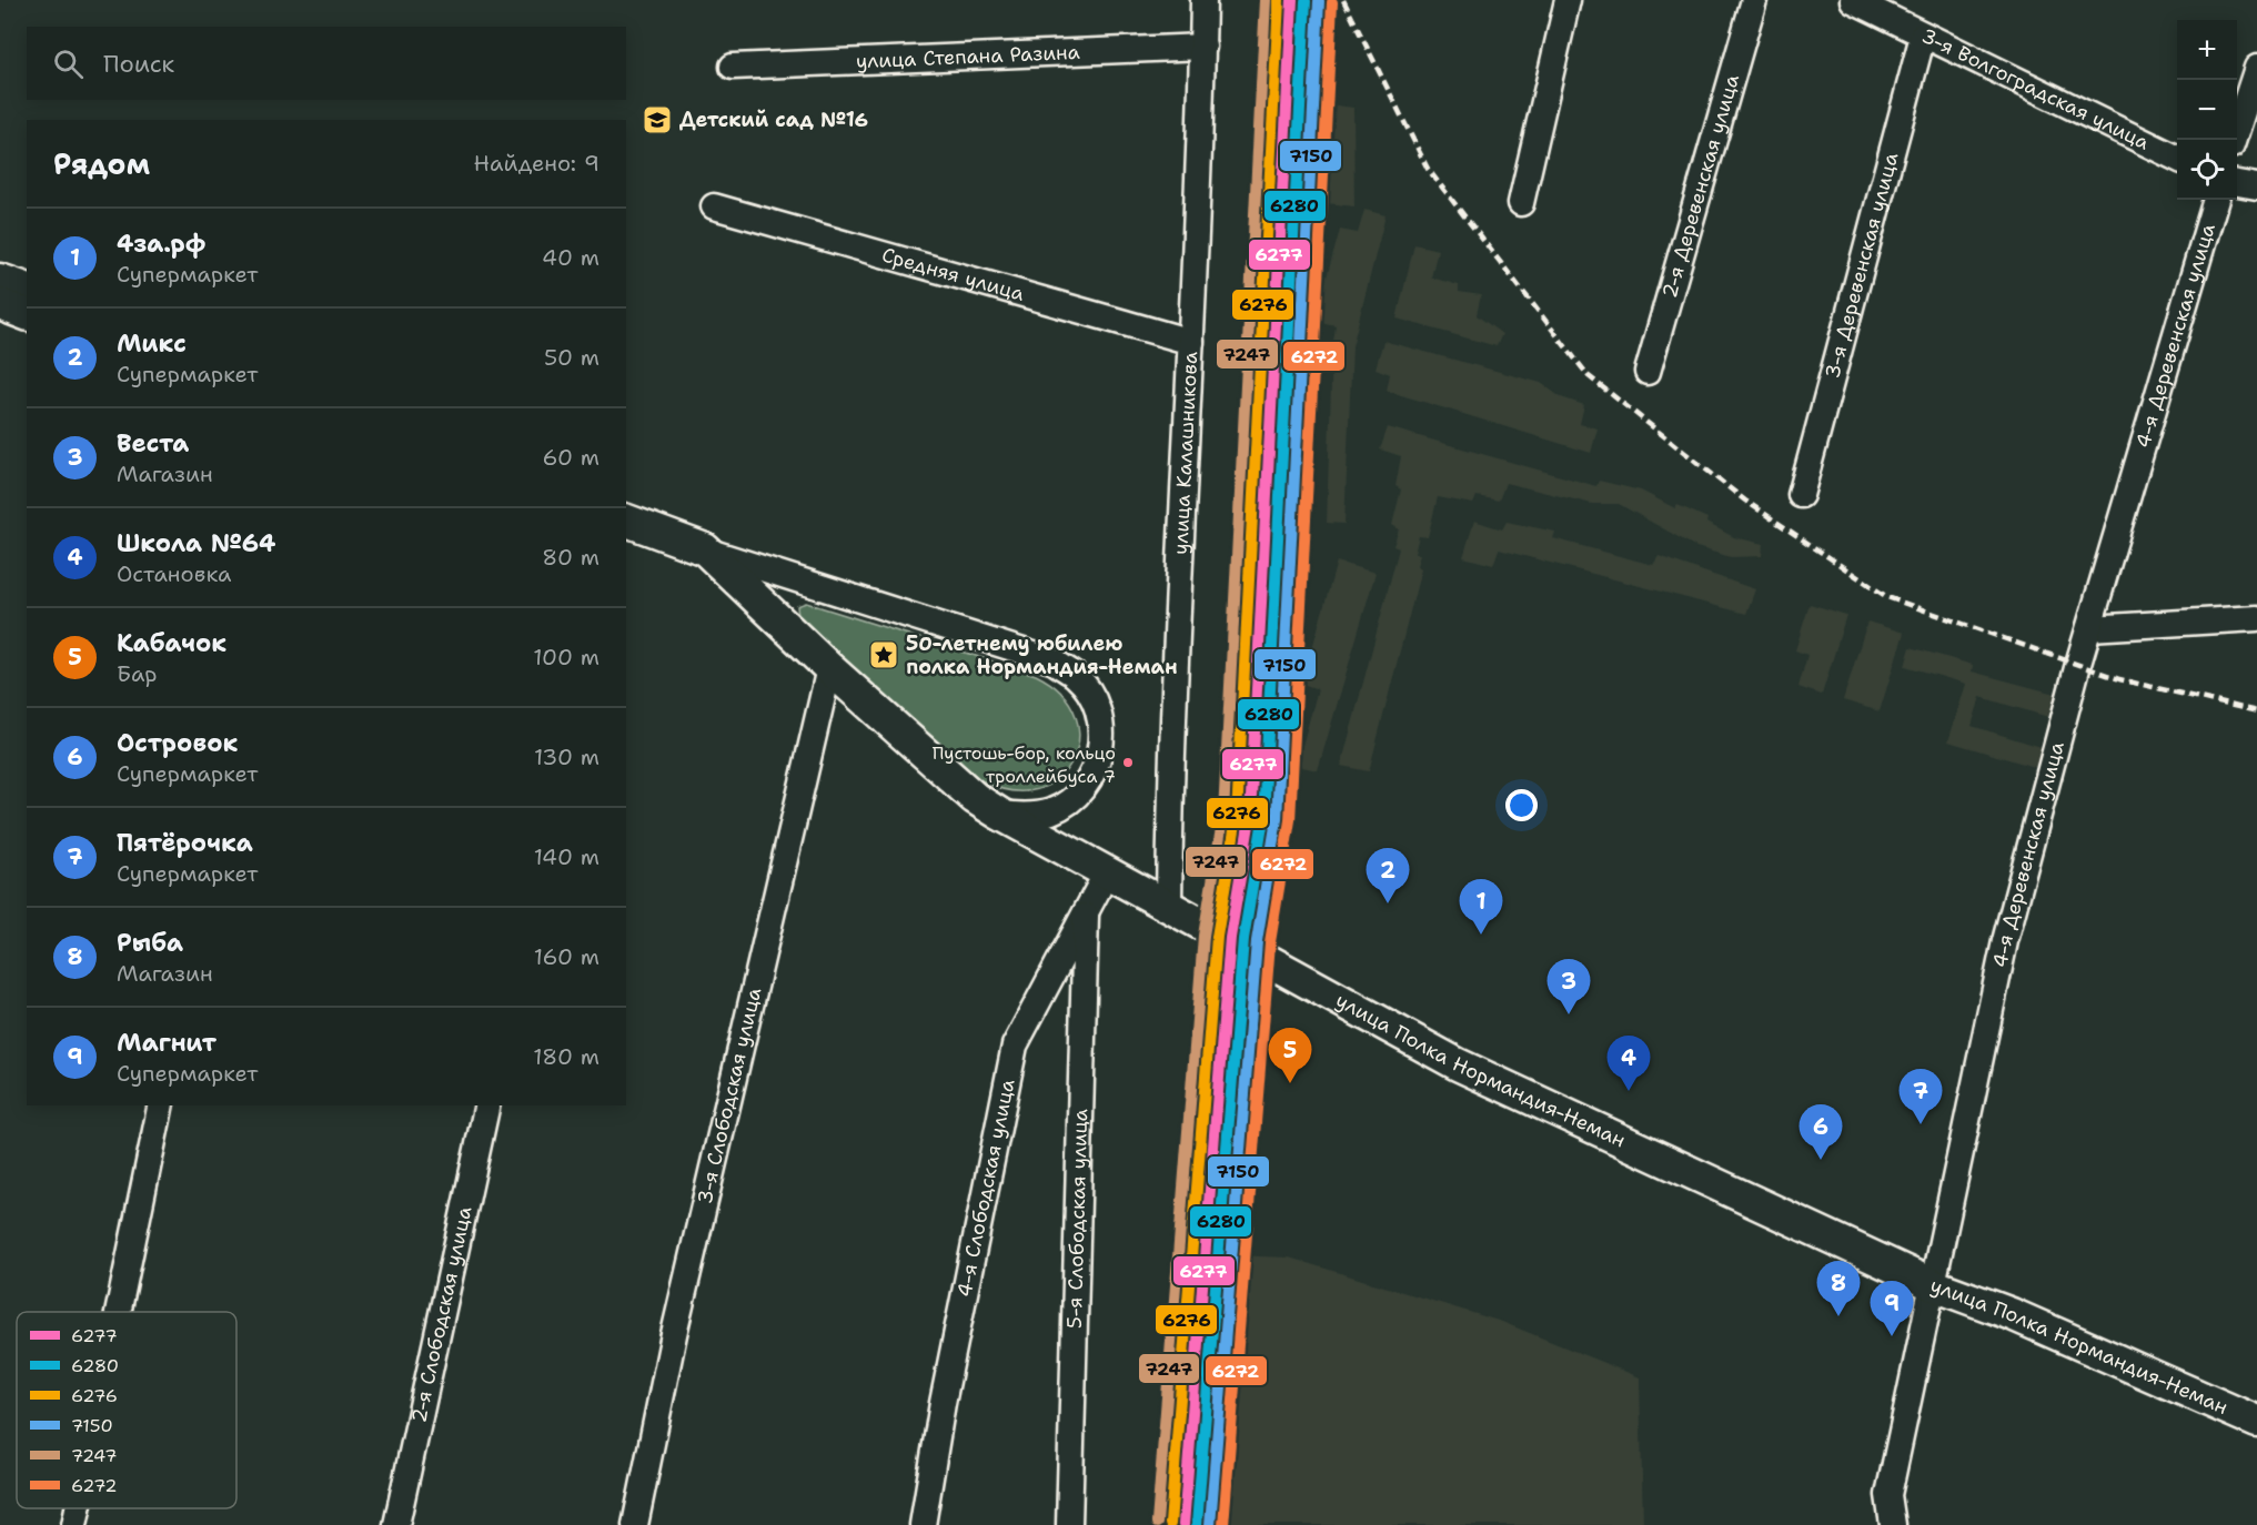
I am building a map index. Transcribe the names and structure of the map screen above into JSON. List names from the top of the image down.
{
  "streets": {
    "street": [
      "улица Степана Разина",
      "3-я Волгоградская улица",
      "2-я Деревенская улица",
      "3-я Деревенская улица",
      "Средняя улица",
      "4-я Деревенская улица",
      "улица Калашникова",
      "улица Полка Нормандия-Неман",
      "3-я Слободская улица",
      "4-я Слободская улица",
      "5-я Слободская улица",
      "2-я Слободская улица"
    ]
  },
  "crossings": [
    ["улица Степана Разина", "улица Калашникова"],
    ["3-я Волгоградская улица", "3-я Деревенская улица"],
    ["Средняя улица", "улица Калашникова"],
    ["4-я Деревенская улица", "улица Полка Нормандия-Неман"],
    ["улица Калашникова", "улица Полка Нормандия-Неман"],
    ["улица Полка Нормандия-Неман", "3-я Слободская улица"],
    ["улица Полка Нормандия-Неман", "4-я Слободская улица"],
    ["4-я Слободская улица", "5-я Слободская улица"]
  ],
  "places": {
    "school or university": ["Детский сад №16"],
    "place": ["50-летнему юбилею полка Нормандия-Неман"],
    "other": ["Пустошь-бор, кольцо троллейбуса 7"]
  },
  "lines": [
    "transit line 6277",
    "transit line 6276",
    "transit line 7247",
    "transit line 6280",
    "transit line 7150",
    "transit line 6272"
  ],
  "legend": [
    "6277",
    "6280",
    "6276",
    "7150",
    "7247",
    "6272"
  ],
  "page": {
    "map_buttons": ["+", "−"],
    "search": "Поиск",
    "heading": ["Рядом", "Найдено: 9"],
    "list": [
      {
        "mark": "1",
        "name": "4за.рф",
        "note": "Супермаркет",
        "value": "40 m"
      },
      {
        "mark": "2",
        "name": "Микс",
        "note": "Супермаркет",
        "value": "50 m"
      },
      {
        "mark": "3",
        "name": "Веста",
        "note": "Магазин",
        "value": "60 m"
      },
      {
        "mark": "4",
        "name": "Школа №64",
        "note": "Остановка",
        "value": "80 m"
      },
      {
        "mark": "5",
        "name": "Кабачок",
        "note": "Бар",
        "value": "100 m"
      },
      {
        "mark": "6",
        "name": "Островок",
        "note": "Супермаркет",
        "value": "130 m"
      },
      {
        "mark": "7",
        "name": "Пятёрочка",
        "note": "Супермаркет",
        "value": "140 m"
      },
      {
        "mark": "8",
        "name": "Рыба",
        "note": "Магазин",
        "value": "160 m"
      },
      {
        "mark": "9",
        "name": "Магнит",
        "note": "Супермаркет",
        "value": "180 m"
      }
    ],
    "pins": [
      "2",
      "1",
      "3",
      "5",
      "4",
      "7",
      "6",
      "8",
      "9"
    ]
  }
}
